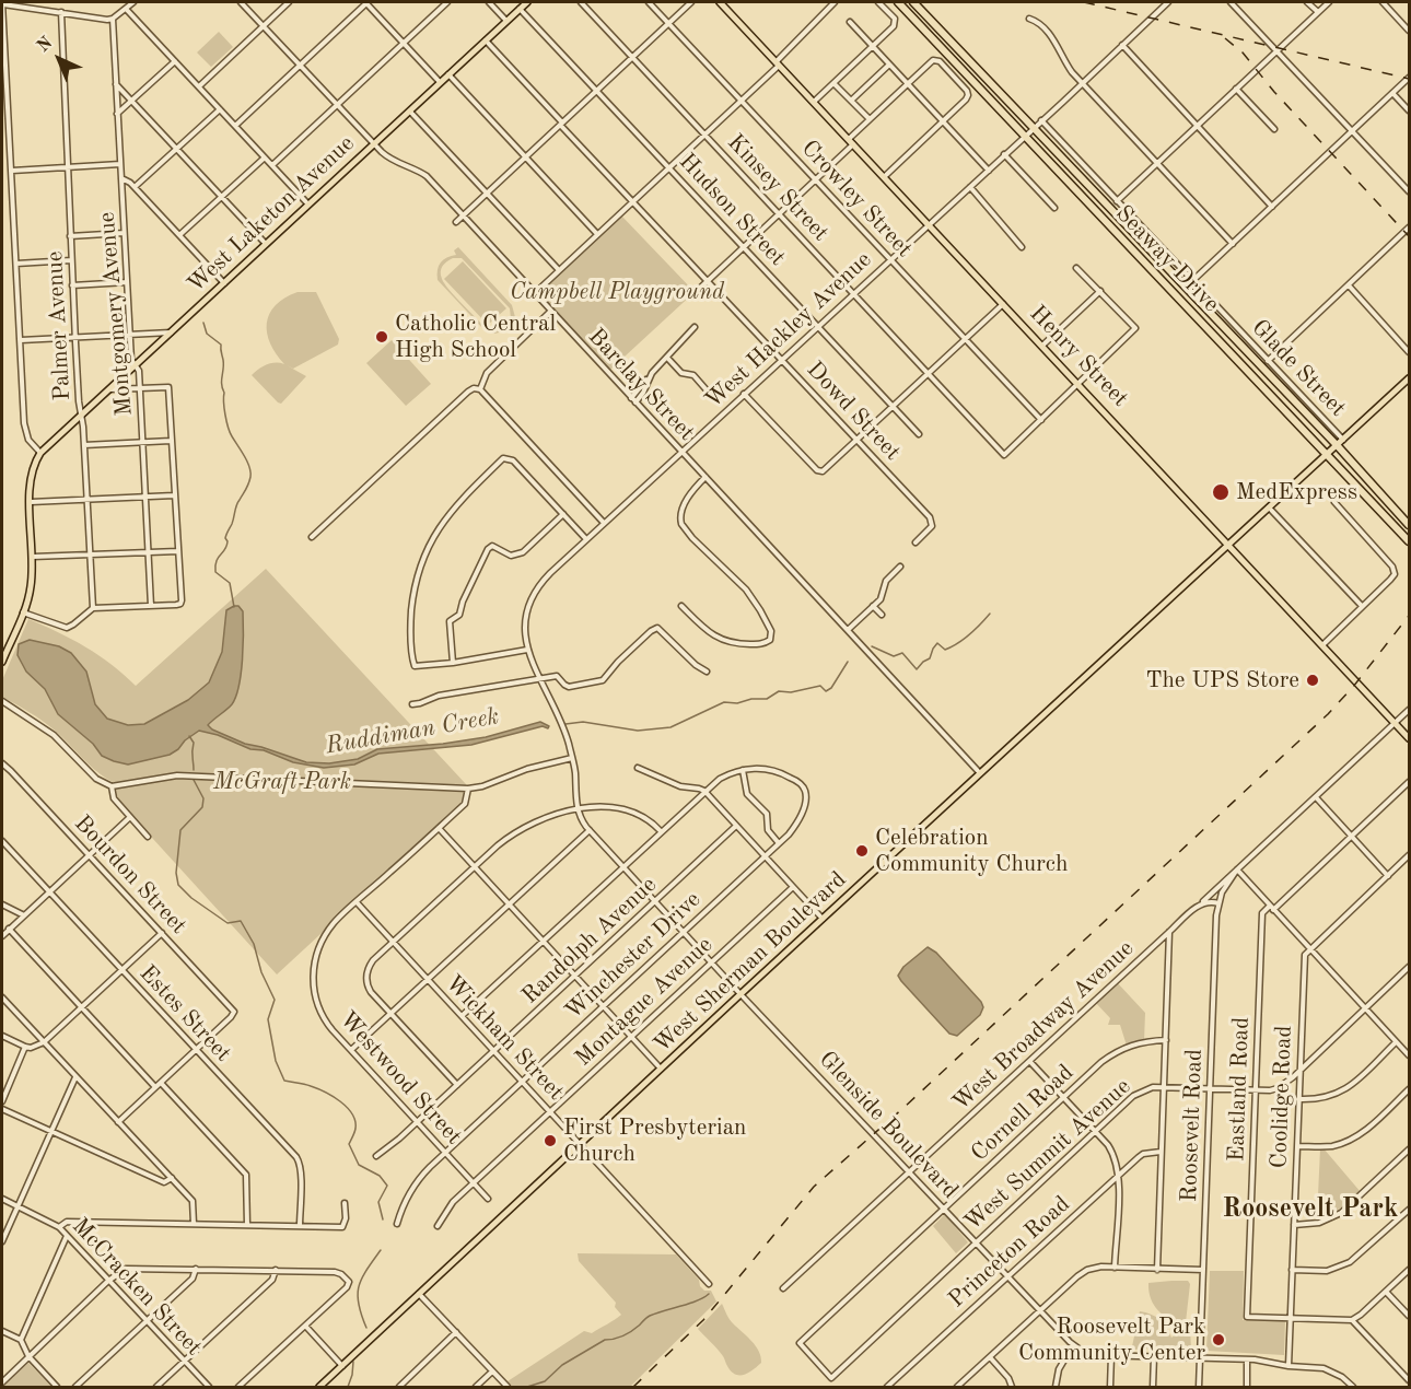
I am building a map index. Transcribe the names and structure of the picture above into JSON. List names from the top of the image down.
{
  "streets": {
    "highway": ["Seaway Drive"],
    "main road": ["West Laketon Avenue", "Henry Street", "West Sherman Boulevard"],
    "street": [
      "Kinsey Street",
      "Crowley Street",
      "Hudson Street",
      "Montgomery Avenue",
      "Palmer Avenue",
      "West Hackley Avenue",
      "Glade Street",
      "Barclay Street",
      "Dowd Street",
      "Bourdon Street",
      "Randolph Avenue",
      "Winchester Drive",
      "Montague Avenue",
      "Estes Street",
      "West Broadway Avenue",
      "Wickham Street",
      "Westwood Street",
      "Eastland Road",
      "Coolidge Road",
      "Cornell Road",
      "Glenside Boulevard",
      "Roosevelt Road",
      "West Summit Avenue",
      "Princeton Road",
      "McCracken Street"
    ]
  },
  "crossings": [
    ["Kinsey Street", "Crowley Street"],
    ["Kinsey Street", "West Hackley Avenue"],
    ["Crowley Street", "West Hackley Avenue"],
    ["Hudson Street", "West Laketon Avenue"],
    ["Hudson Street", "West Hackley Avenue"],
    ["West Laketon Avenue", "Montgomery Avenue"],
    ["West Laketon Avenue", "Palmer Avenue"],
    ["West Laketon Avenue", "Barclay Street"],
    ["West Laketon Avenue", "Dowd Street"],
    ["Seaway Drive", "West Hackley Avenue"],
    ["Seaway Drive", "West Sherman Boulevard"],
    ["West Hackley Avenue", "Henry Street"],
    ["West Hackley Avenue", "Glade Street"],
    ["West Hackley Avenue", "Barclay Street"],
    ["West Hackley Avenue", "Dowd Street"],
    ["West Hackley Avenue", "Glenside Boulevard"],
    ["Henry Street", "West Sherman Boulevard"],
    ["Henry Street", "West Broadway Avenue"],
    ["Glade Street", "West Sherman Boulevard"],
    ["Barclay Street", "West Sherman Boulevard"],
    ["Bourdon Street", "Estes Street"],
    ["Randolph Avenue", "Wickham Street"],
    ["Randolph Avenue", "Westwood Street"],
    ["Randolph Avenue", "Glenside Boulevard"],
    ["Winchester Drive", "Wickham Street"],
    ["Winchester Drive", "Westwood Street"],
    ["Winchester Drive", "Glenside Boulevard"],
    ["West Sherman Boulevard", "Wickham Street"],
    ["West Sherman Boulevard", "Glenside Boulevard"],
    ["Montague Avenue", "Wickham Street"],
    ["Montague Avenue", "Westwood Street"],
    ["Montague Avenue", "Glenside Boulevard"],
    ["West Broadway Avenue", "Glenside Boulevard"],
    ["West Broadway Avenue", "Roosevelt Road"],
    ["Wickham Street", "Westwood Street"],
    ["Eastland Road", "Coolidge Road"],
    ["Eastland Road", "West Summit Avenue"],
    ["Coolidge Road", "Glenside Boulevard"],
    ["Coolidge Road", "West Summit Avenue"],
    ["Cornell Road", "Glenside Boulevard"],
    ["Cornell Road", "West Summit Avenue"],
    ["Glenside Boulevard", "Roosevelt Road"],
    ["Glenside Boulevard", "West Summit Avenue"],
    ["Glenside Boulevard", "Princeton Road"],
    ["Roosevelt Road", "West Summit Avenue"]
  ],
  "districts": ["Roosevelt Park"],
  "water": ["Ruddiman Creek"],
  "parks": ["Campbell Playground", "McGraft Park"],
  "places": [
    "Catholic Central High School",
    "MedExpress",
    "The UPS Store",
    "Celebration Community Church",
    "First Presbyterian Church",
    "Roosevelt Park Community Center"
  ],
  "north": "top left"
}
